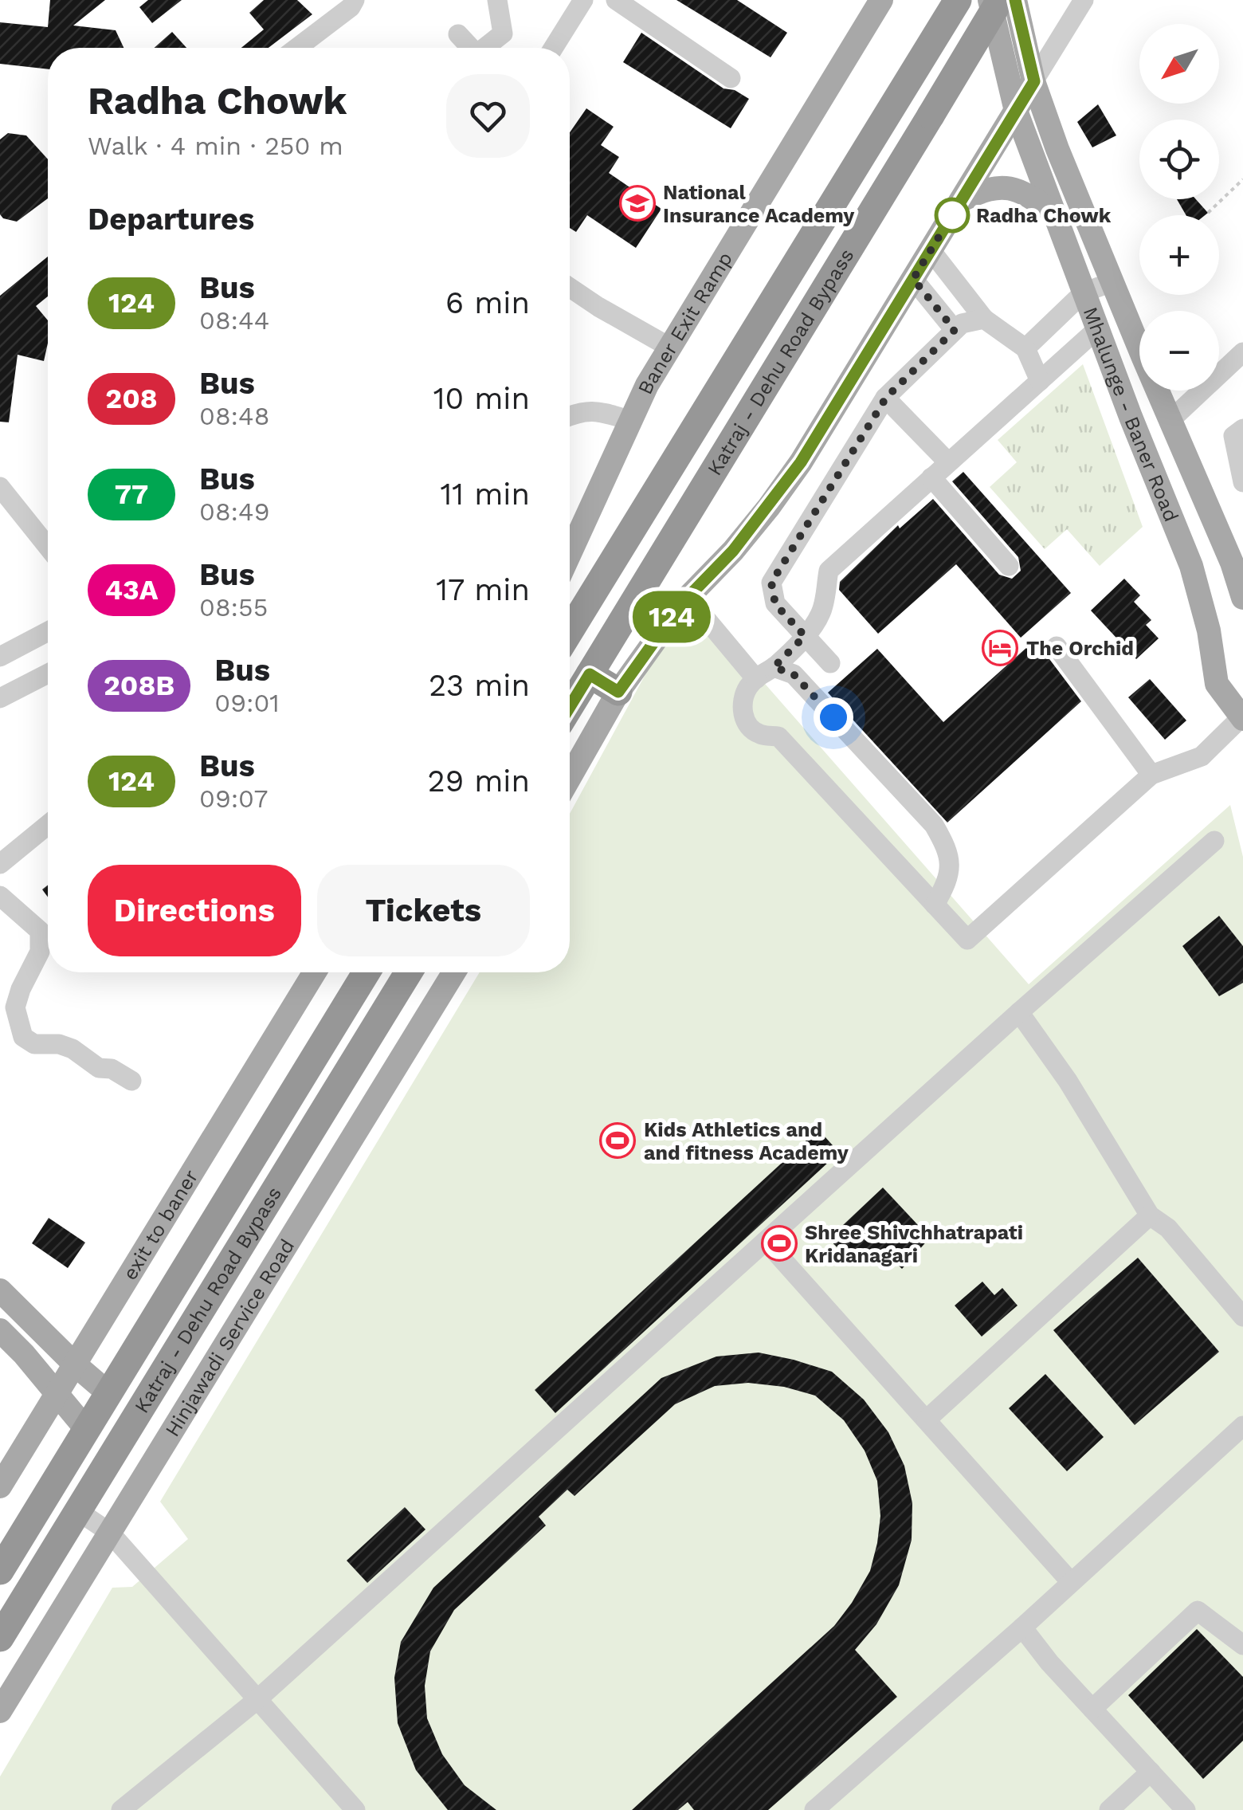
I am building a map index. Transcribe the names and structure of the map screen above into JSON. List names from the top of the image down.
{
  "streets": {
    "highway": ["Katraj - Dehu Road Bypass"],
    "main road": [
      "Baner Exit Ramp",
      "Mhalunge - Baner Road",
      "exit to baner",
      "Hinjawadi Service Road"
    ]
  },
  "places": {
    "school or university": ["National Insurance Academy"],
    "other": ["Radha Chowk"],
    "hotel": ["The Orchid"],
    "sports": ["Kids Athletics and and fitness Academy", "Shree Shivchhatrapati Kridanagari"]
  },
  "lines": ["bus line 124"],
  "north": "bottom left",
  "page": {
    "on_map": "124",
    "map_buttons": ["+", "−"],
    "heading": [
      ["Radha Chowk", "Walk · 4 min · 250 m"],
      "Departures"
    ],
    "list": [
      {
        "mark": "124",
        "name": "Bus",
        "note": "08:44",
        "value": "6 min"
      },
      {
        "mark": "208",
        "name": "Bus",
        "note": "08:48",
        "value": "10 min"
      },
      {
        "mark": "77",
        "name": "Bus",
        "note": "08:49",
        "value": "11 min"
      },
      {
        "mark": "43A",
        "name": "Bus",
        "note": "08:55",
        "value": "17 min"
      },
      {
        "mark": "208B",
        "name": "Bus",
        "note": "09:01",
        "value": "23 min"
      },
      {
        "mark": "124",
        "name": "Bus",
        "note": "09:07",
        "value": "29 min"
      }
    ],
    "buttons": ["Directions", "Tickets"]
  }
}
